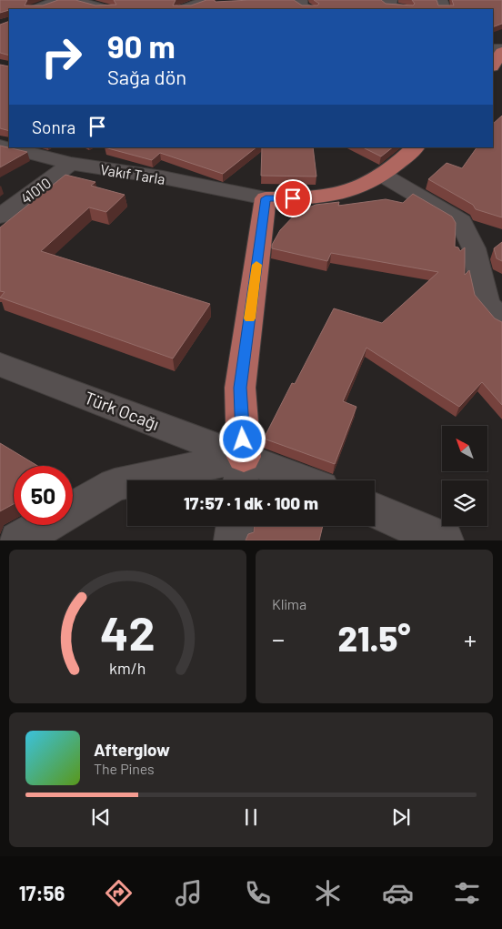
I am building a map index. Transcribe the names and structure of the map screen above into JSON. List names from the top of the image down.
{
  "streets": {
    "street": ["Vakıf Tarla", "41010", "Türk Ocağı"]
  },
  "crossings": [
    ["Vakıf Tarla", "41010"]
  ],
  "north": "top left",
  "page": {
    "turn": ["90 m", "Sağa dön"],
    "then": "Sonra",
    "limit": "50",
    "trip": "17:57 · 1 dk · 100 m",
    "tile": "Klima",
    "heat": ["−", "21.5°", "+"],
    "song": ["Afterglow", "The Pines"],
    "tabs": "17:56",
    "gauge": ["42", "km/h"]
  }
}
